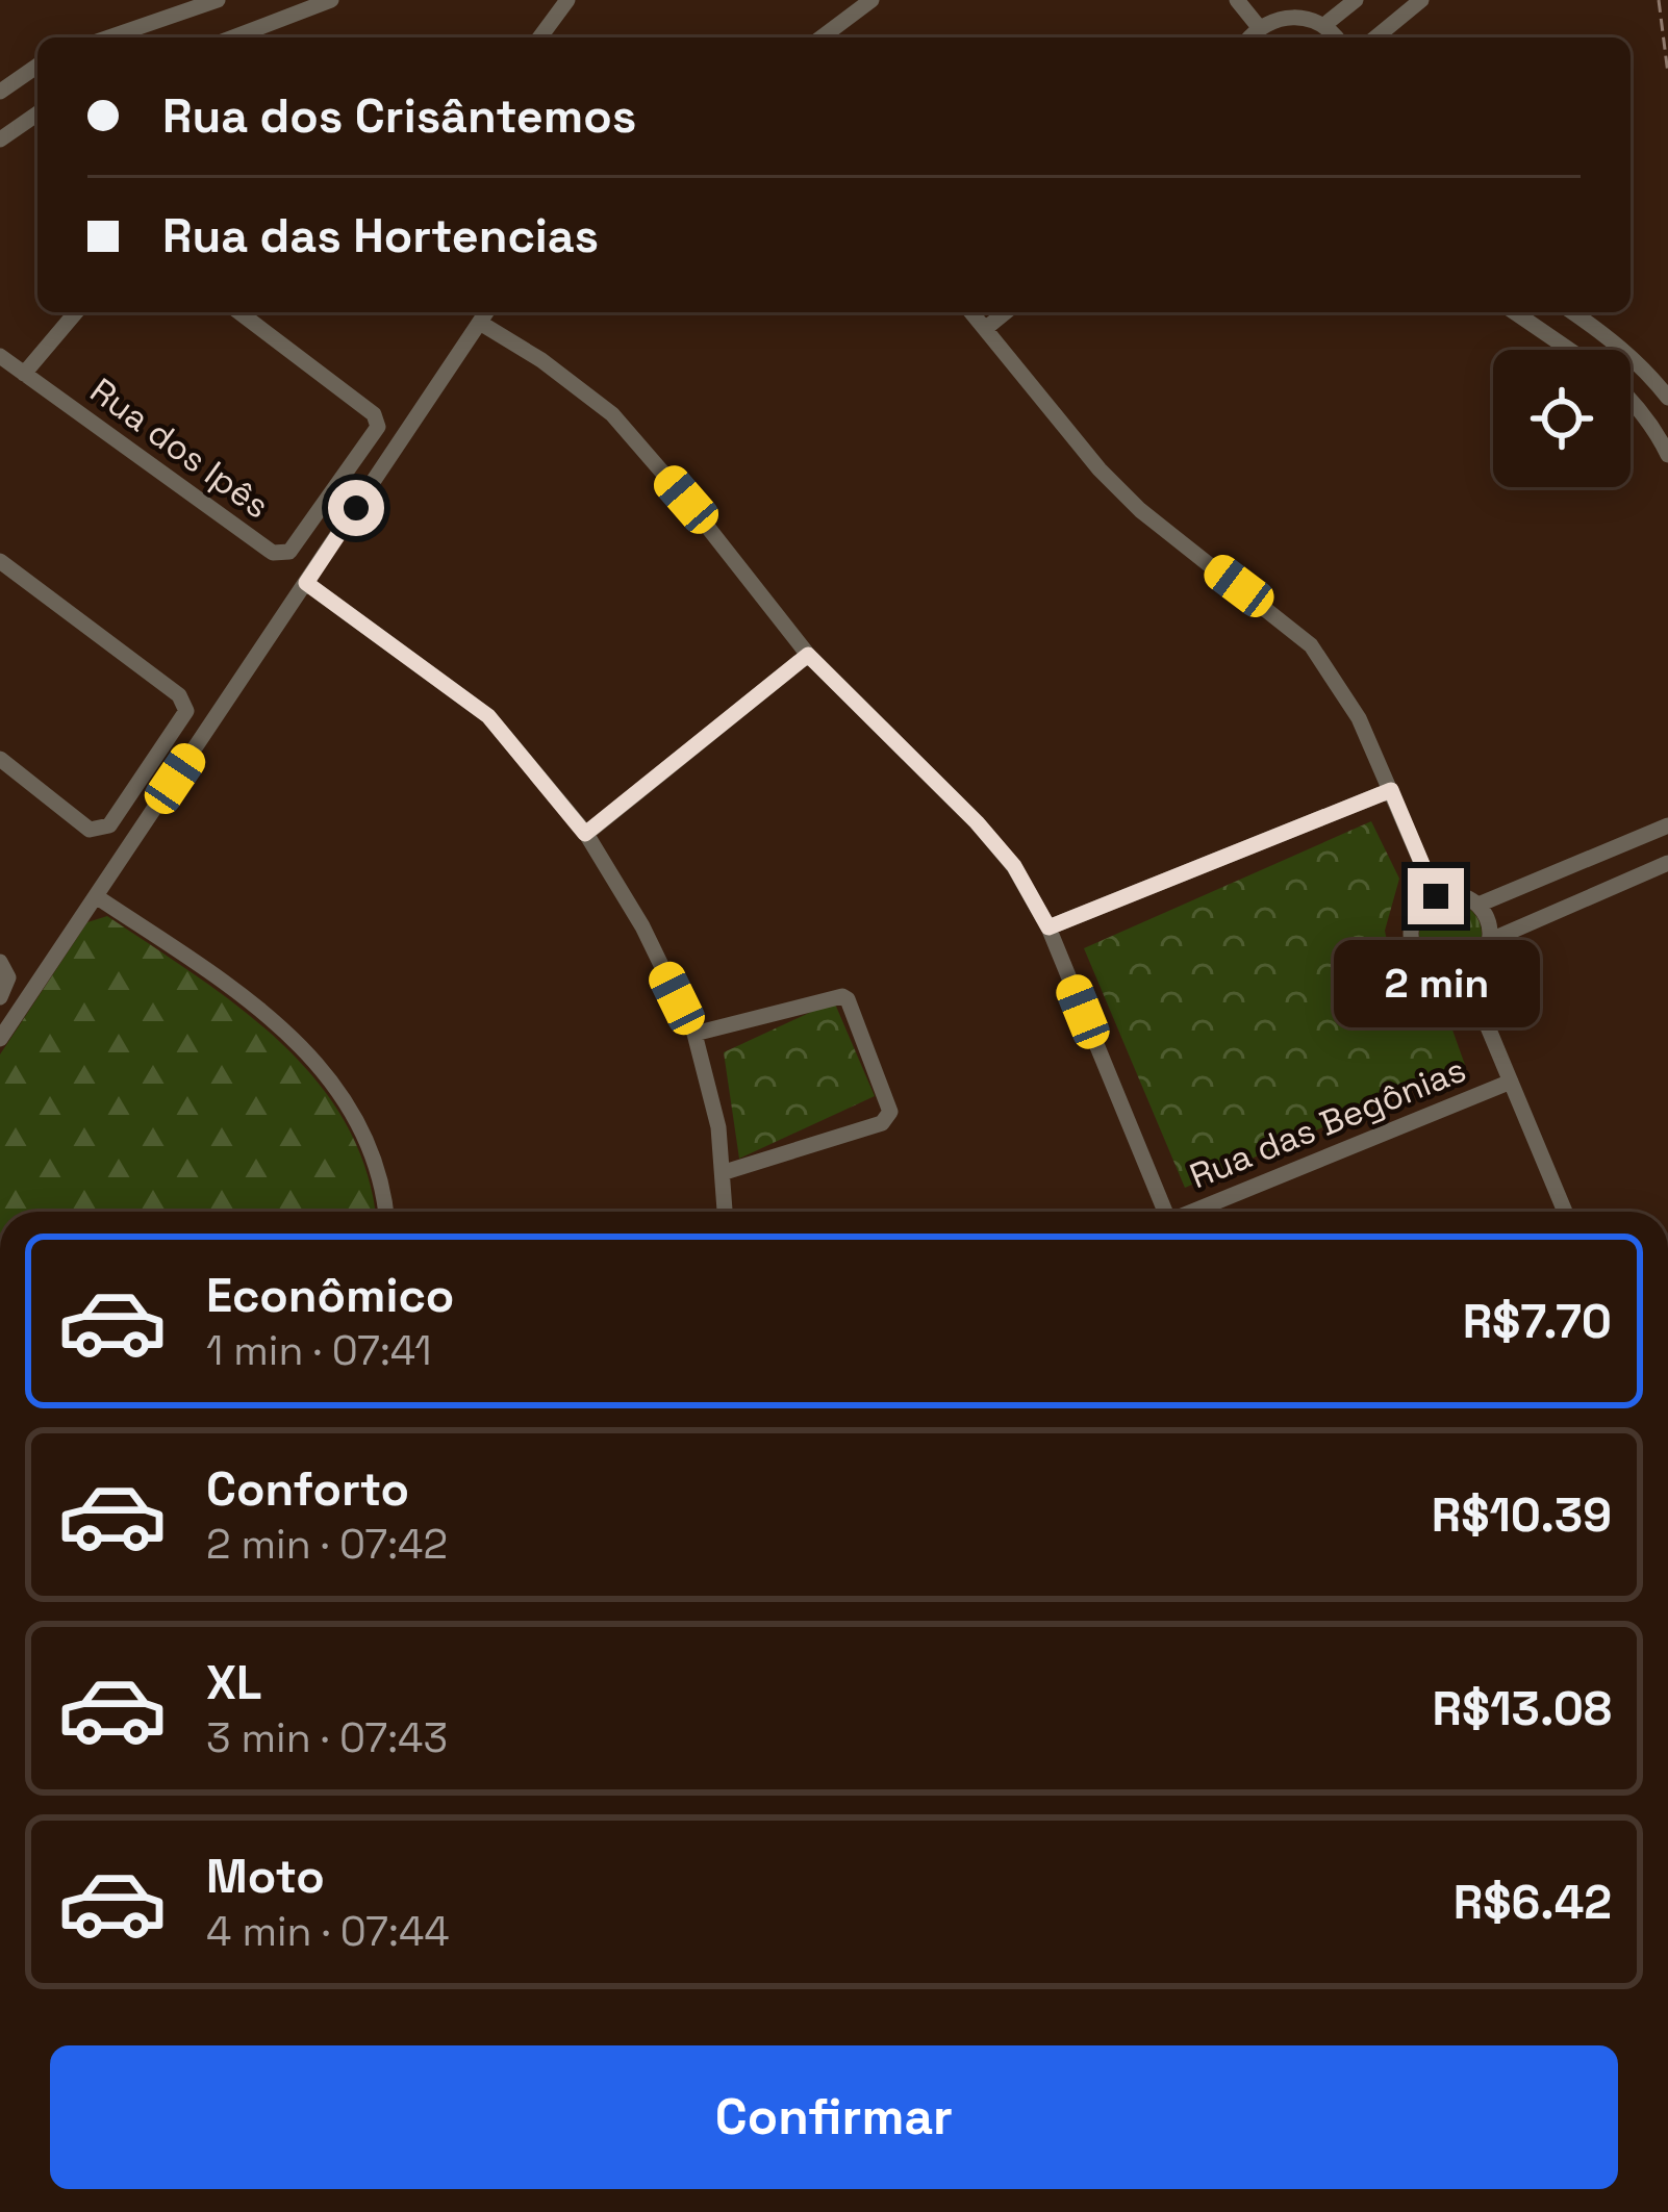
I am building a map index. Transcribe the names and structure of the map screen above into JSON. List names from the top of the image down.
{
  "streets": {
    "street": ["Rua dos Ipês", "Rua das Begônias"]
  },
  "page": {
    "banner": ["Rua dos Crisântemos", "Rua das Hortencias"],
    "bubble": "2 min",
    "list": [
      {
        "name": "Econômico",
        "note": "1 min · 07:41",
        "value": "R$7.70"
      },
      {
        "name": "Conforto",
        "note": "2 min · 07:42",
        "value": "R$10.39"
      },
      {
        "name": "XL",
        "note": "3 min · 07:43",
        "value": "R$13.08"
      },
      {
        "name": "Moto",
        "note": "4 min · 07:44",
        "value": "R$6.42"
      }
    ],
    "buttons": "Confirmar"
  }
}
